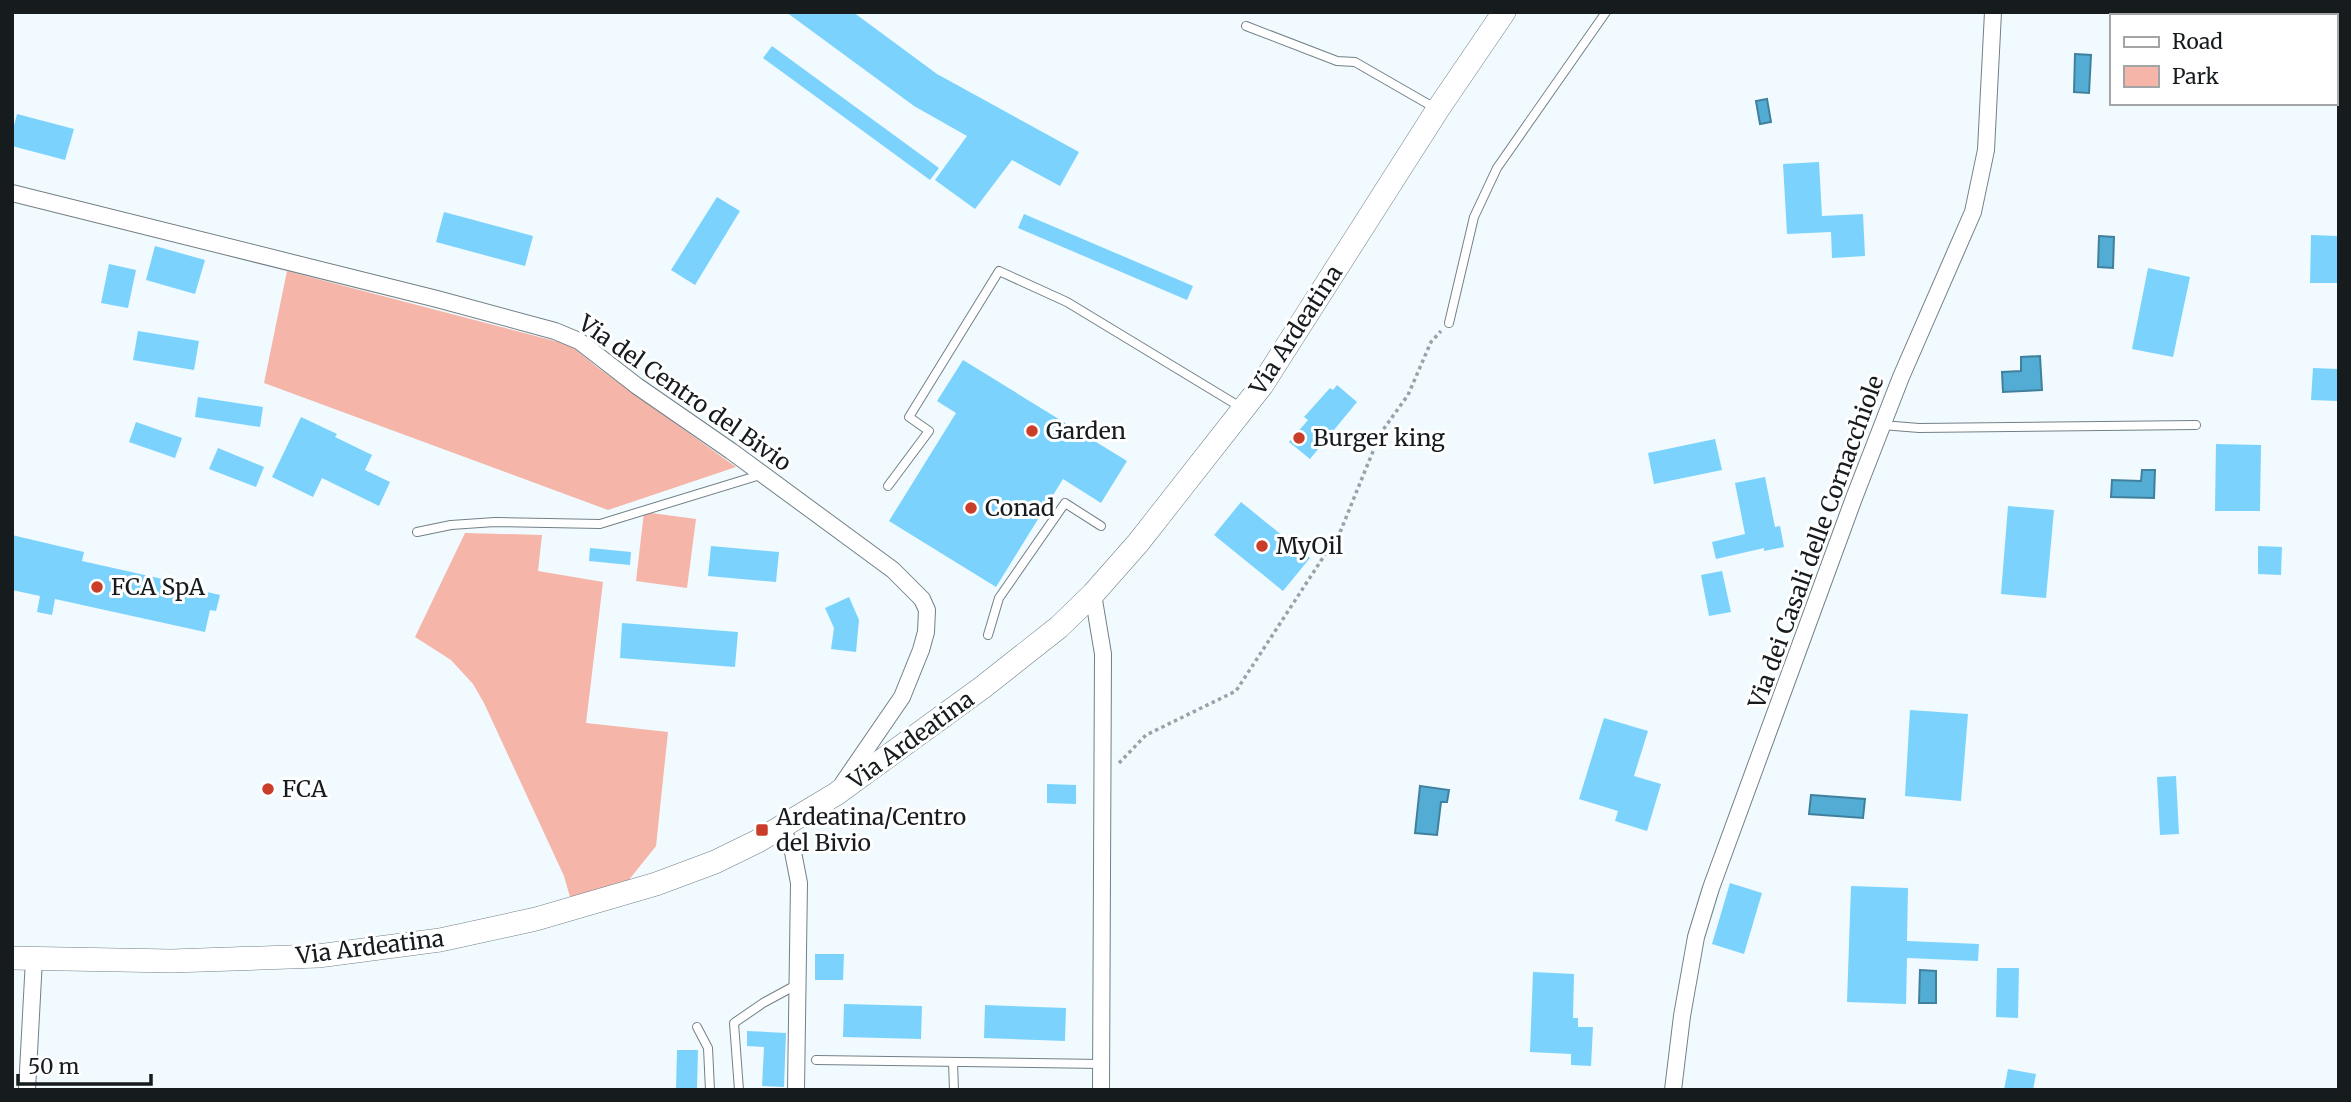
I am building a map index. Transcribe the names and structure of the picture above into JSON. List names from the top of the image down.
{
  "streets": {
    "main road": ["Via Ardeatina"],
    "street": ["Via del Centro del Bivio", "Via dei Casali delle Cornacchiole"]
  },
  "crossings": [
    ["Via Ardeatina", "Via del Centro del Bivio"]
  ],
  "places": {
    "other": [
      "Garden",
      "Burger king",
      "Conad",
      "MyOil",
      "FCA SpA",
      "FCA"
    ],
    "transit": ["Ardeatina/Centro del Bivio"]
  },
  "legend": ["Road", "Park"],
  "scale_bar": "50 m"
}
